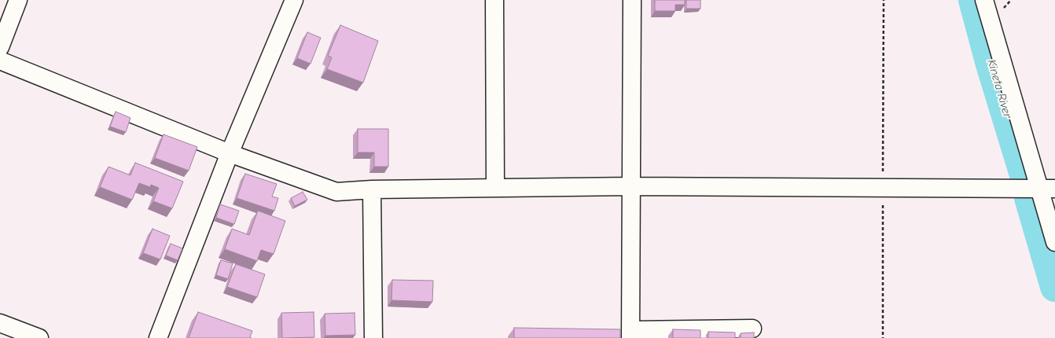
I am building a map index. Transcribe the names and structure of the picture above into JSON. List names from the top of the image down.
{
  "water": ["Kineta River"]
}
